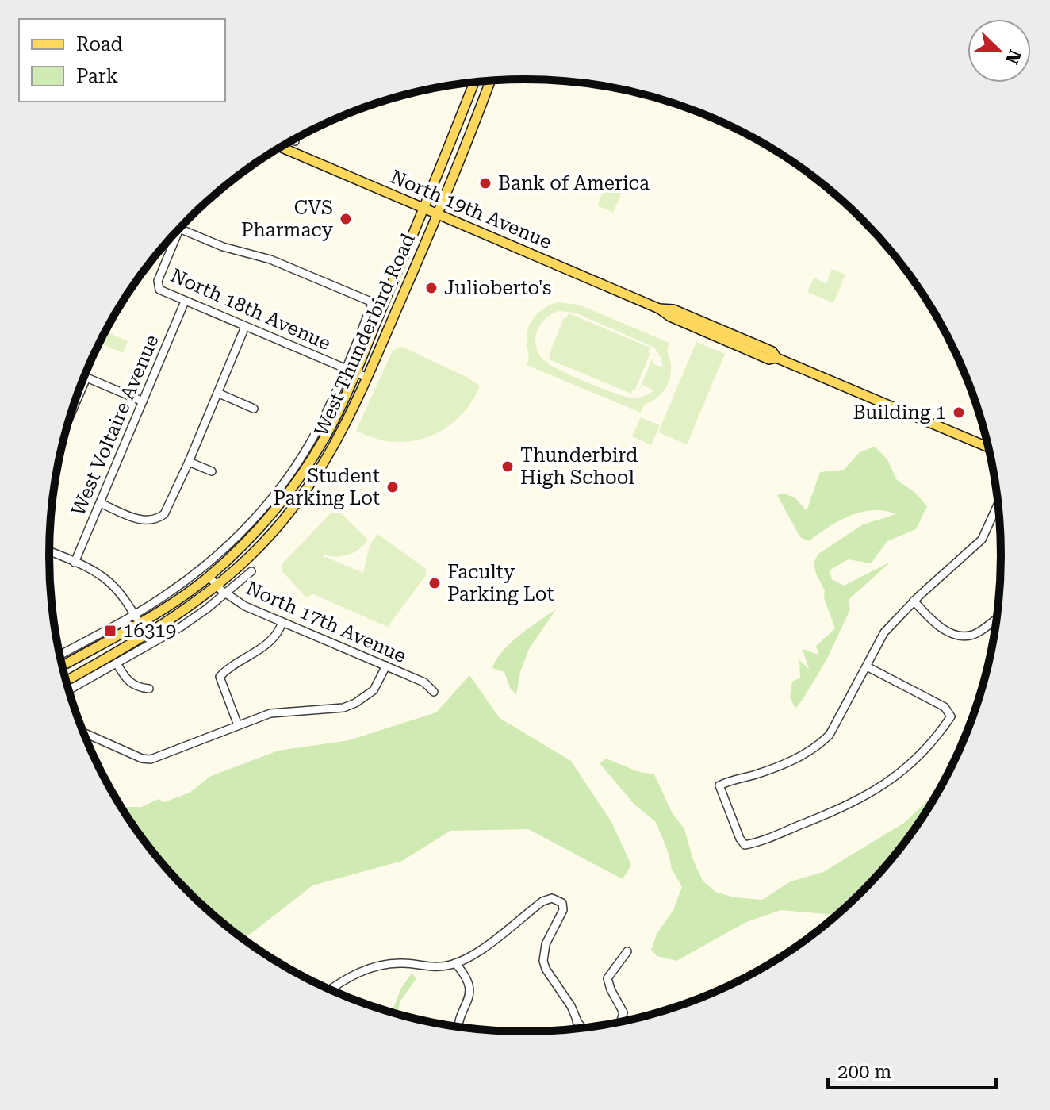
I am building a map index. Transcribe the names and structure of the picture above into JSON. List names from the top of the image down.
{
  "streets": {
    "main road": ["North 19th Avenue", "West Thunderbird Road"],
    "street": ["North 18th Avenue", "West Voltaire Avenue", "North 17th Avenue"]
  },
  "crossings": [
    ["North 19th Avenue", "West Thunderbird Road"],
    ["North 18th Avenue", "West Thunderbird Road"],
    ["North 18th Avenue", "West Voltaire Avenue"],
    ["West Thunderbird Road", "North 17th Avenue"]
  ],
  "places": {
    "other": [
      "Bank of America",
      "CVS Pharmacy",
      "Julioberto's",
      "Building 1",
      "Thunderbird High School",
      "Student Parking Lot",
      "Faculty Parking Lot"
    ],
    "transit": ["16319"]
  },
  "legend": ["Road", "Park"],
  "scale_bar": "200 m",
  "north": "bottom right"
}
